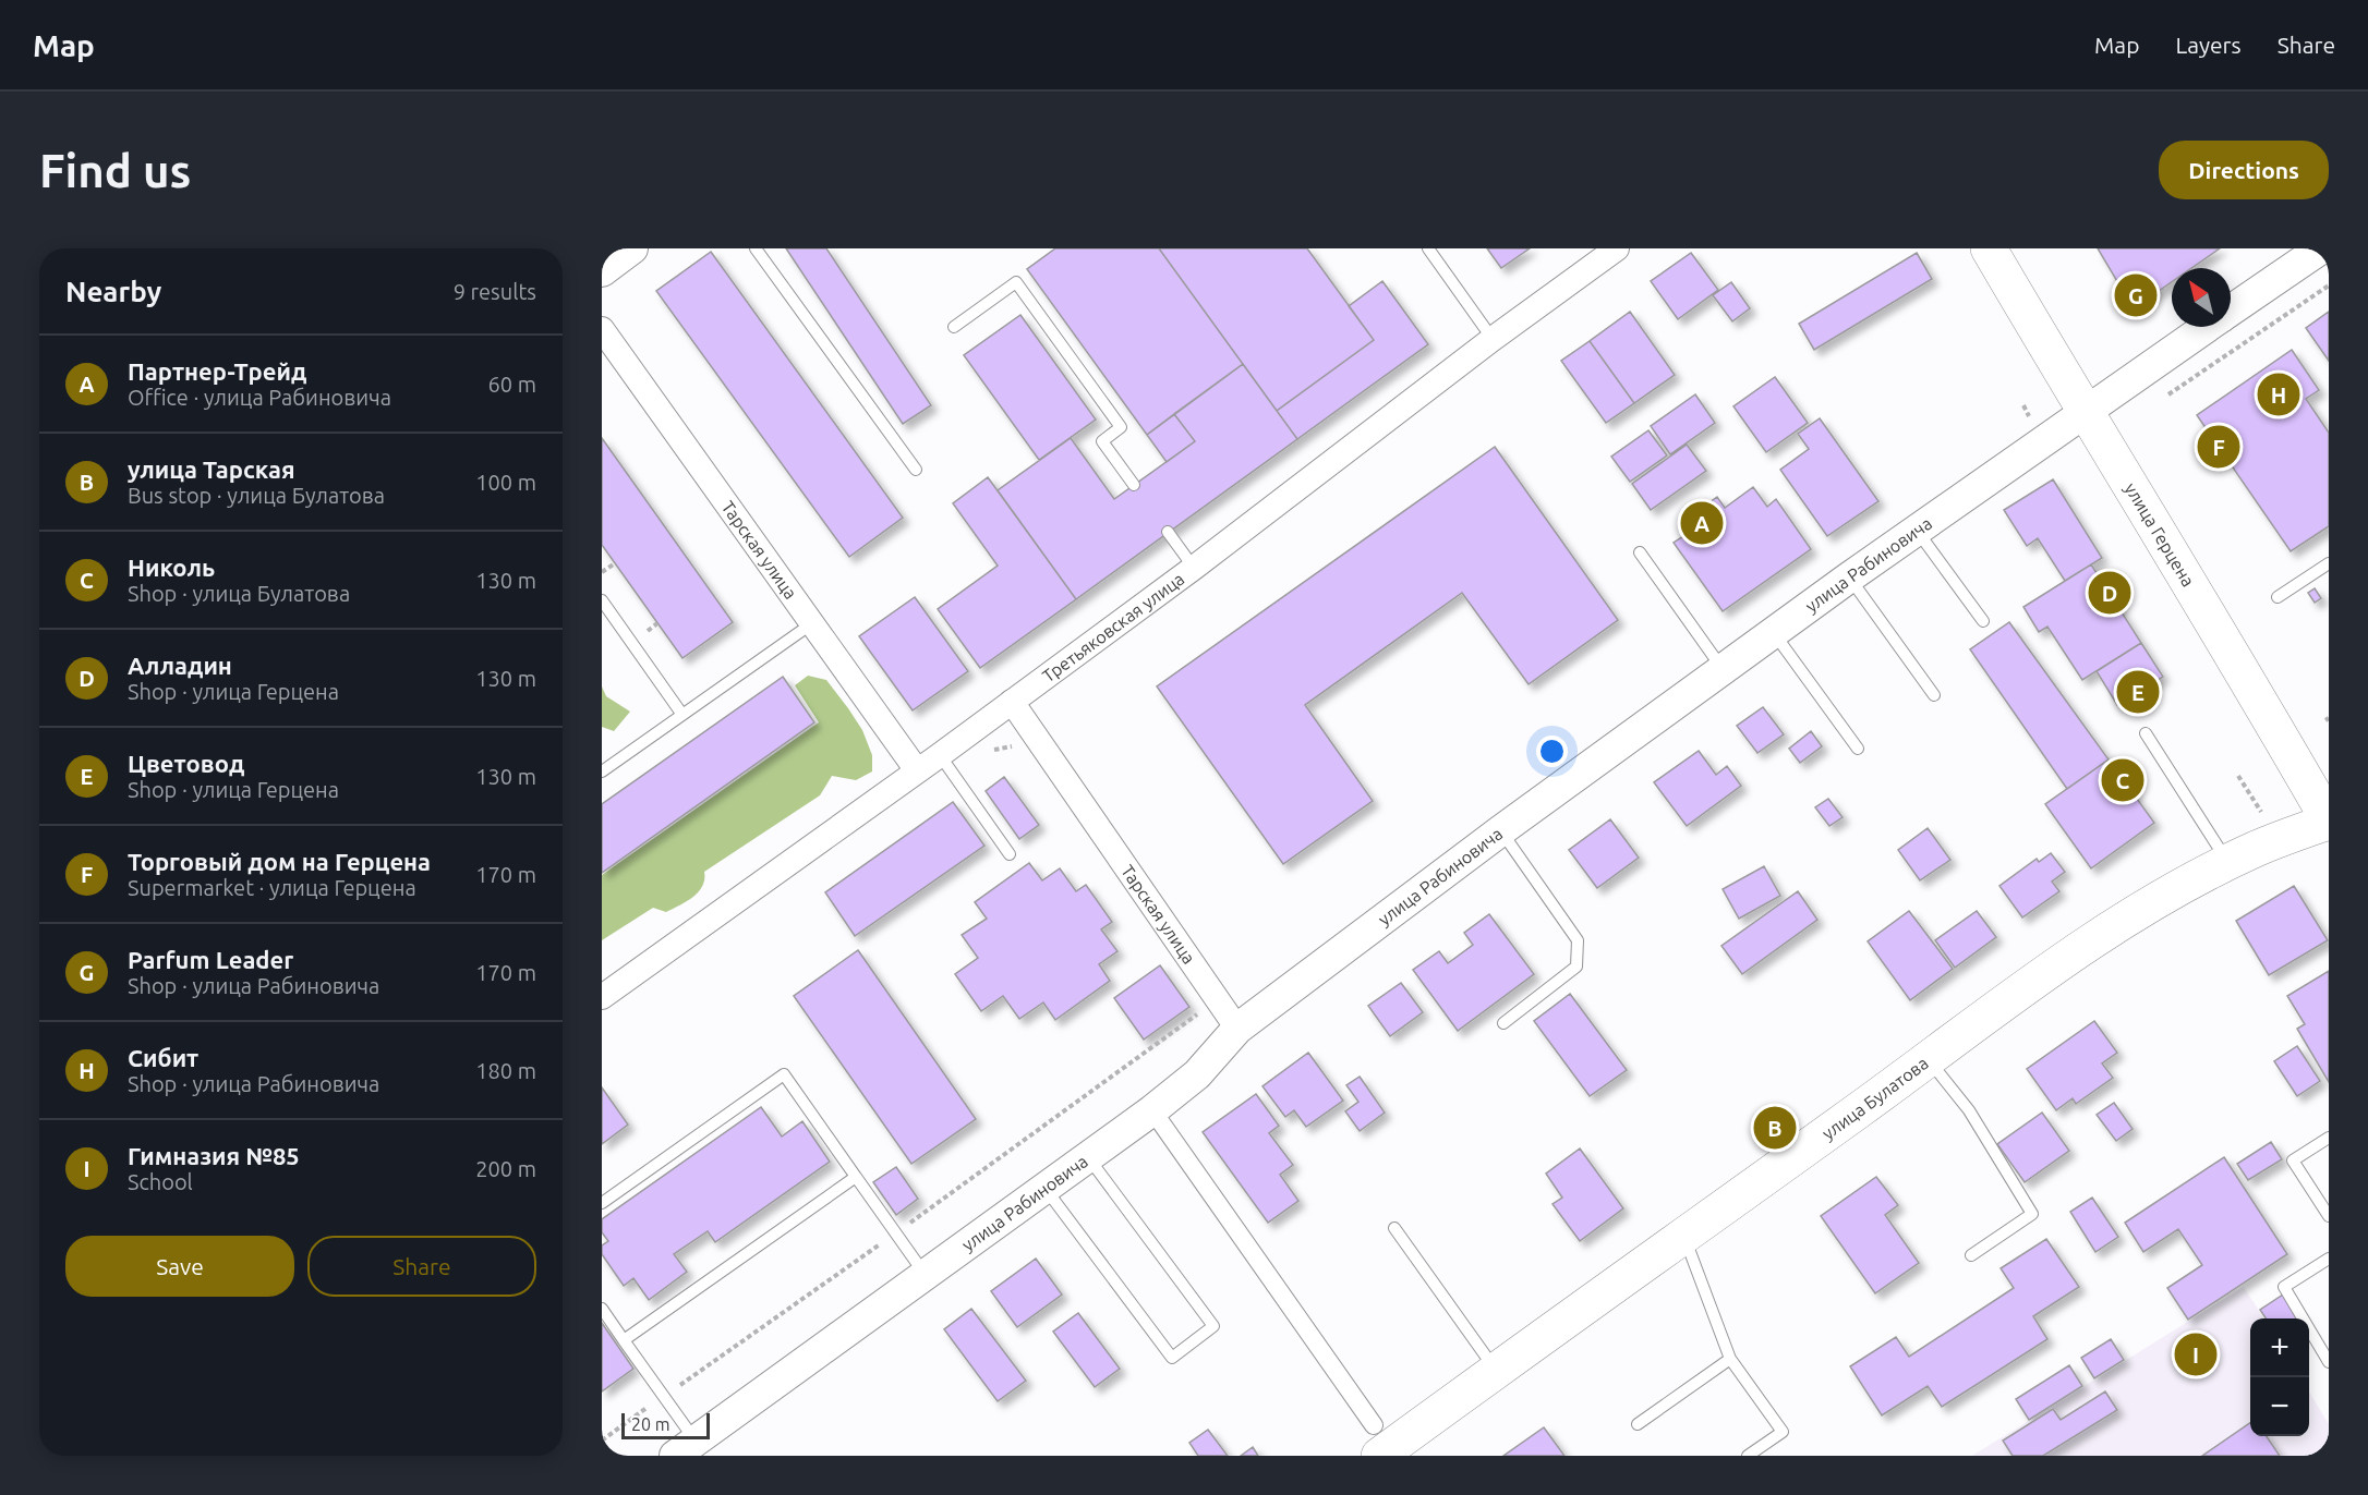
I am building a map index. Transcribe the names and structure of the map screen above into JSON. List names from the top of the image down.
{
  "streets": {
    "main road": ["улица Герцена", "улица Булатова"],
    "street": ["Тарская улица", "улица Рабиновича", "Третьяковская улица"]
  },
  "crossings": [
    ["улица Герцена", "улица Рабиновича"],
    ["улица Герцена", "улица Булатова"],
    ["Тарская улица", "улица Рабиновича"],
    ["Тарская улица", "Третьяковская улица"]
  ],
  "scale_bar": "20 m",
  "north": "top left",
  "page": {
    "header": "Map",
    "nav": ["Map", "Layers", "Share"],
    "buttons": [
      "Directions",
      ["Save", "Share"]
    ],
    "title": "Find us",
    "heading": ["Nearby", "9 results"],
    "pins": [
      "G",
      "H",
      "F",
      "A",
      "D",
      "E",
      "C",
      "B",
      "I"
    ],
    "list": [
      {
        "mark": "A",
        "name": "Партнер-Трейд",
        "note": "Office · улица Рабиновича",
        "value": "60 m"
      },
      {
        "mark": "B",
        "name": "улица Тарская",
        "note": "Bus stop · улица Булатова",
        "value": "100 m"
      },
      {
        "mark": "C",
        "name": "Николь",
        "note": "Shop · улица Булатова",
        "value": "130 m"
      },
      {
        "mark": "D",
        "name": "Алладин",
        "note": "Shop · улица Герцена",
        "value": "130 m"
      },
      {
        "mark": "E",
        "name": "Цветовод",
        "note": "Shop · улица Герцена",
        "value": "130 m"
      },
      {
        "mark": "F",
        "name": "Торговый дом на Герцена",
        "note": "Supermarket · улица Герцена",
        "value": "170 m"
      },
      {
        "mark": "G",
        "name": "Parfum Leader",
        "note": "Shop · улица Рабиновича",
        "value": "170 m"
      },
      {
        "mark": "H",
        "name": "Сибит",
        "note": "Shop · улица Рабиновича",
        "value": "180 m"
      },
      {
        "mark": "I",
        "name": "Гимназия №85",
        "note": "School",
        "value": "200 m"
      }
    ],
    "map_buttons": ["+", "−"],
    "scale": "20 m"
  }
}
